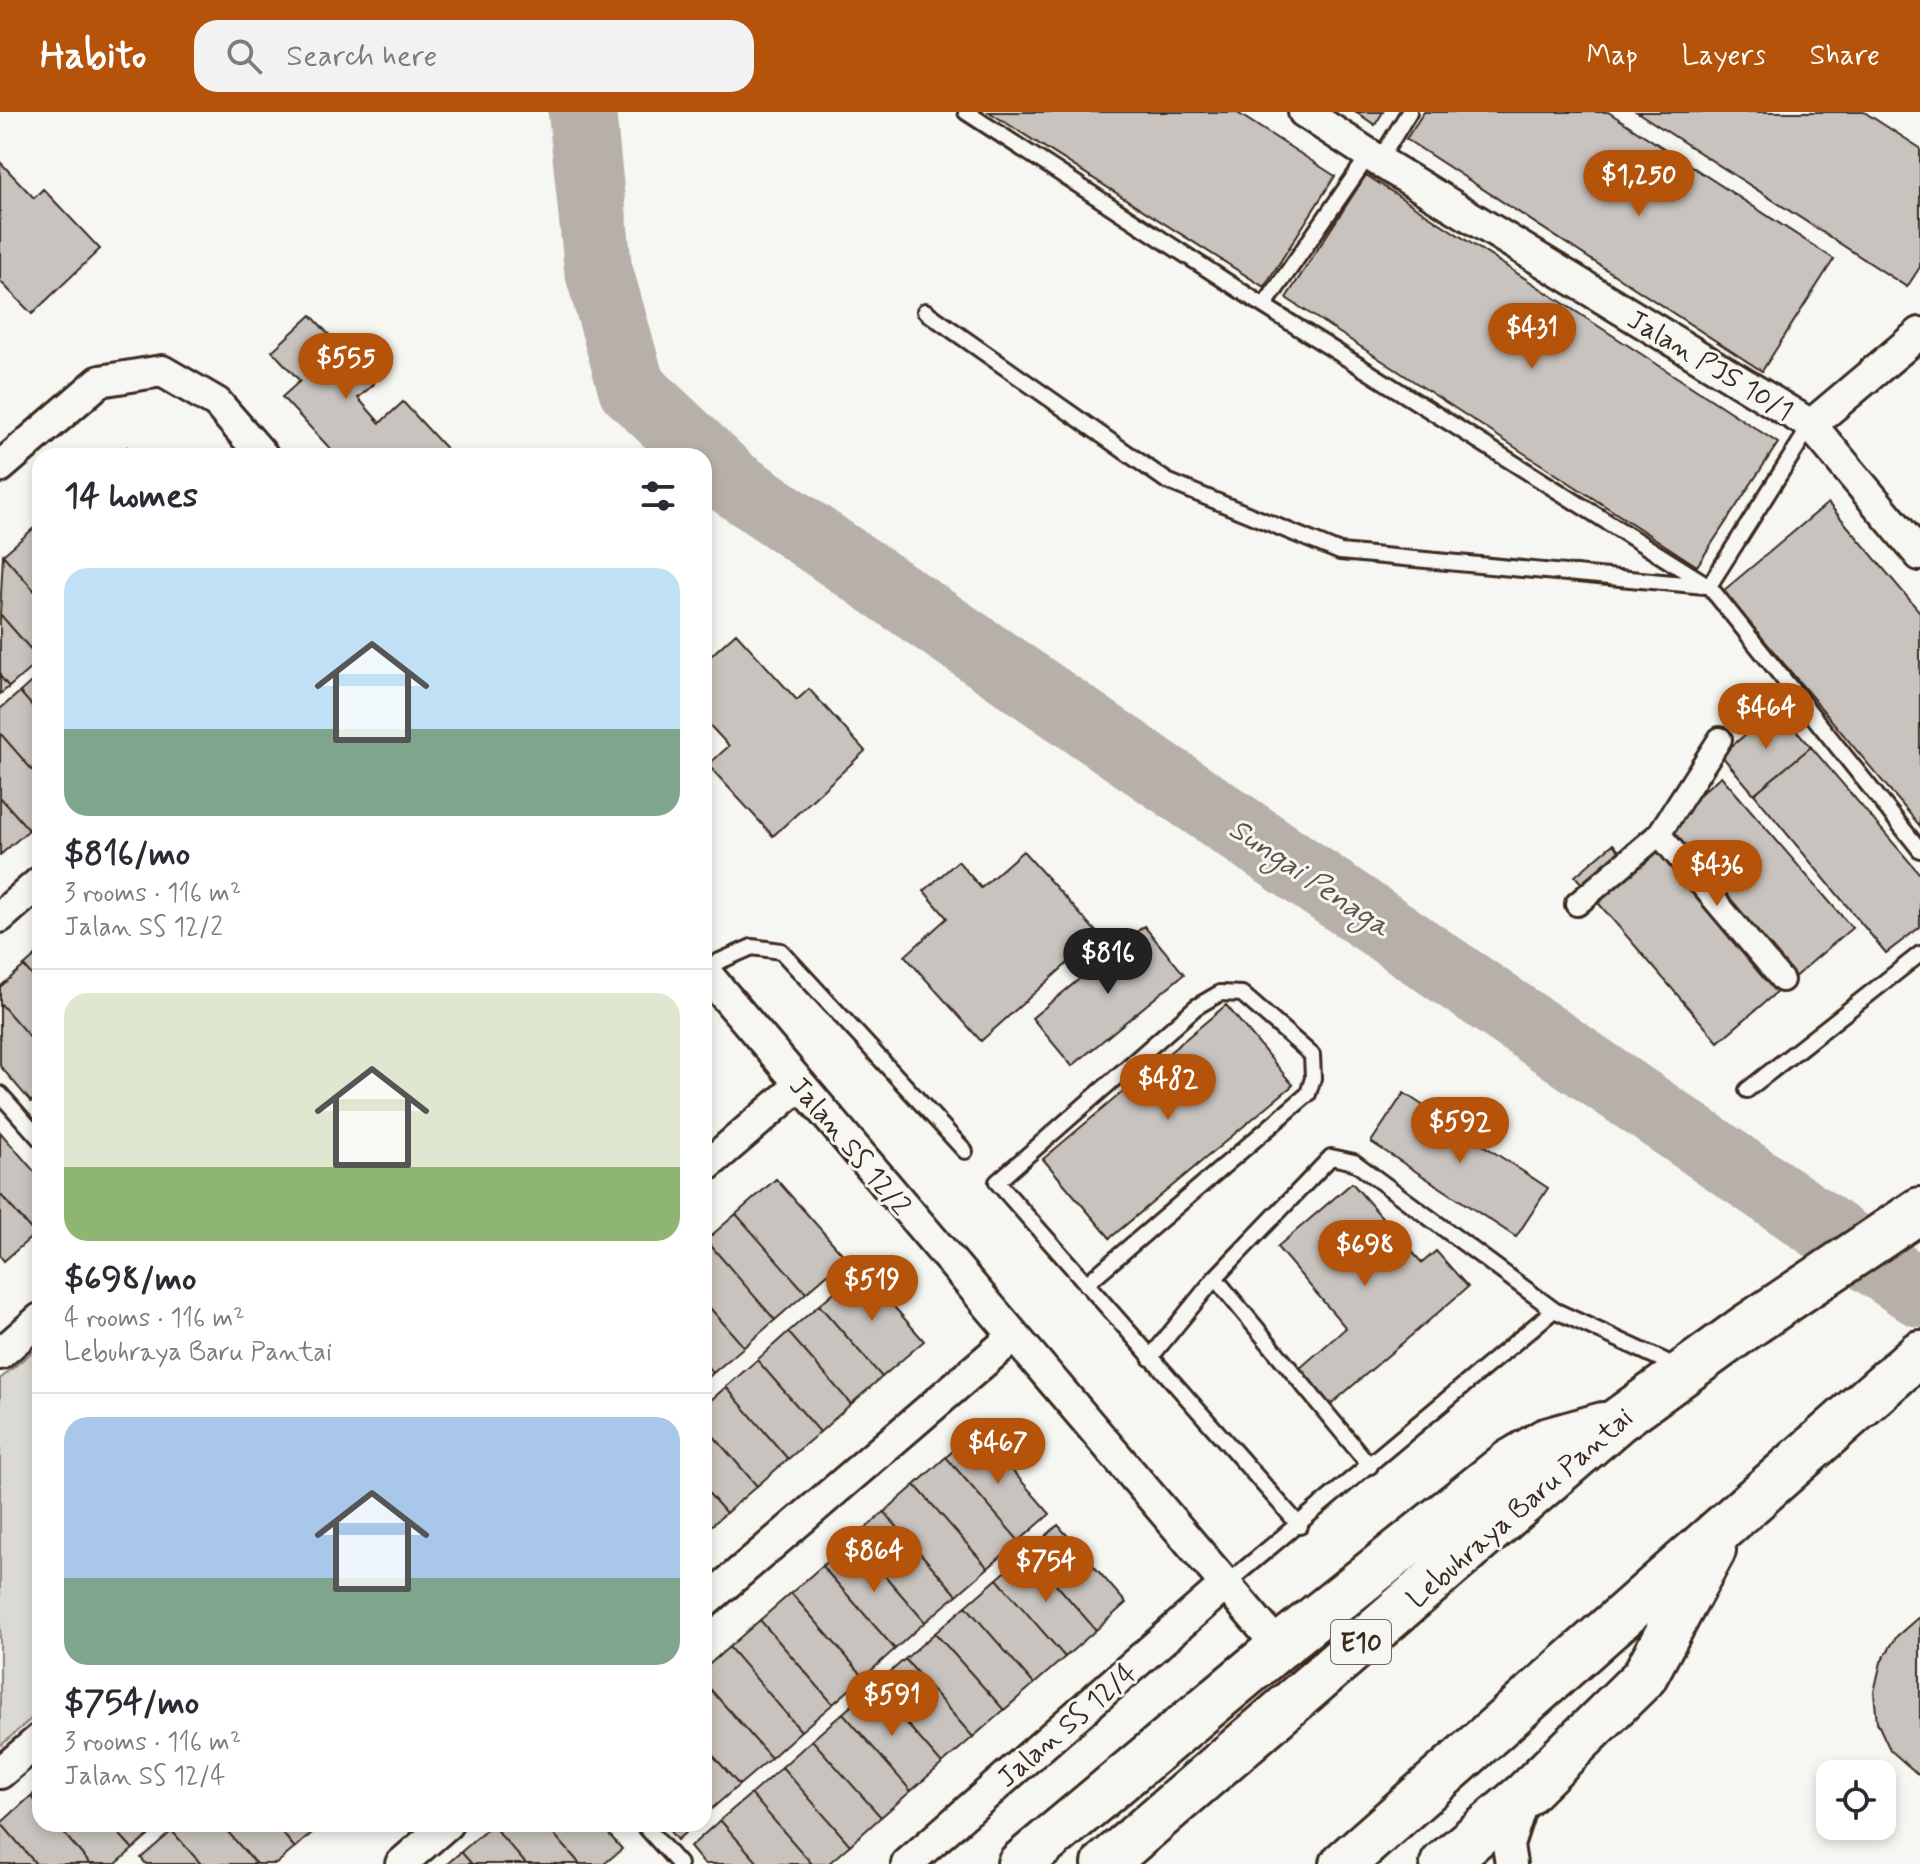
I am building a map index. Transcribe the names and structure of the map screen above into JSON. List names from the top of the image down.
{
  "streets": {
    "highway": ["Lebuhraya Baru Pantai", "E10"],
    "street": ["Jalan PJS 10/1", "Jalan SS 12/2", "Jalan SS 12/4"]
  },
  "crossings": [
    ["Jalan SS 12/2", "Jalan SS 12/4"]
  ],
  "water": ["Sungai Penaga"],
  "page": {
    "header": "Habito",
    "search": "Search here",
    "nav": ["Map", "Layers", "Share"],
    "price": [
      "$1,250",
      "$431",
      "$555",
      "$464",
      "$436",
      "$816",
      "$482",
      "$592",
      "$698",
      "$519",
      "$467",
      "$864",
      "$754",
      "$591"
    ],
    "heading": "14 homes",
    "list": [
      {
        "name": "$816/mo",
        "note": "3 rooms · 116 m² · Jalan SS 12/2"
      },
      {
        "name": "$698/mo",
        "note": "4 rooms · 116 m² · Lebuhraya Baru Pantai"
      },
      {
        "name": "$754/mo",
        "note": "3 rooms · 116 m² · Jalan SS 12/4"
      }
    ]
  }
}
